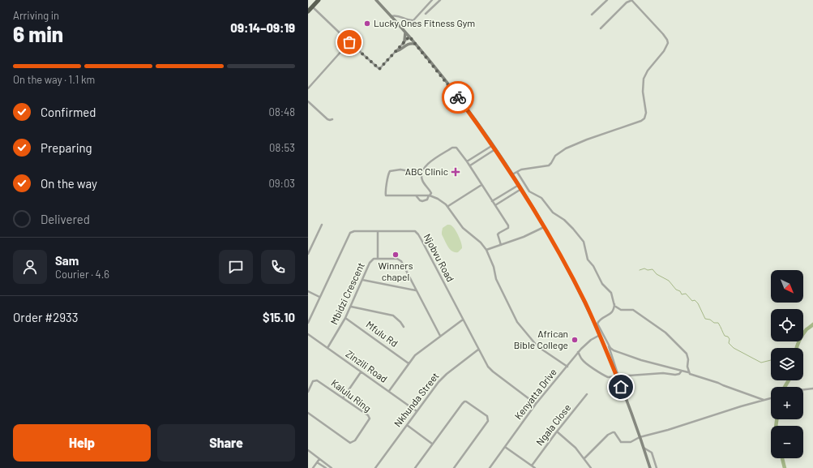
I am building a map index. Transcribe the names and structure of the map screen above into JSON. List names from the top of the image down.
{
  "streets": {
    "street": [
      "Njobvu Road",
      "Mbidzi Crescent",
      "Mfulu Rd",
      "Zinzili Road",
      "Kenyatta Drive",
      "Kalulu Ring",
      "Nkhunda Street",
      "Ngala Close"
    ]
  },
  "crossings": [
    ["Njobvu Road", "Kenyatta Drive"],
    ["Njobvu Road", "Nkhunda Street"],
    ["Mbidzi Crescent", "Mfulu Rd"],
    ["Mbidzi Crescent", "Zinzili Road"],
    ["Zinzili Road", "Nkhunda Street"]
  ],
  "places": {
    "other": ["Lucky Ones Fitness Gym", "Winners chapel", "African Bible College"],
    "health": ["ABC Clinic"]
  },
  "north": "bottom right",
  "page": {
    "heading": ["6 min", "Arriving in", "09:14–09:19"],
    "panel": [
      "Sam",
      "Courier · 4.6",
      "Order #2933",
      "$15.10"
    ],
    "bar": "On the way · 1.1 km",
    "list": [
      ["Confirmed", "08:48"],
      ["Preparing", "08:53"],
      ["On the way", "09:03"],
      "Delivered"
    ],
    "map_buttons": ["+", "−"],
    "buttons": ["Help", "Share"]
  }
}
